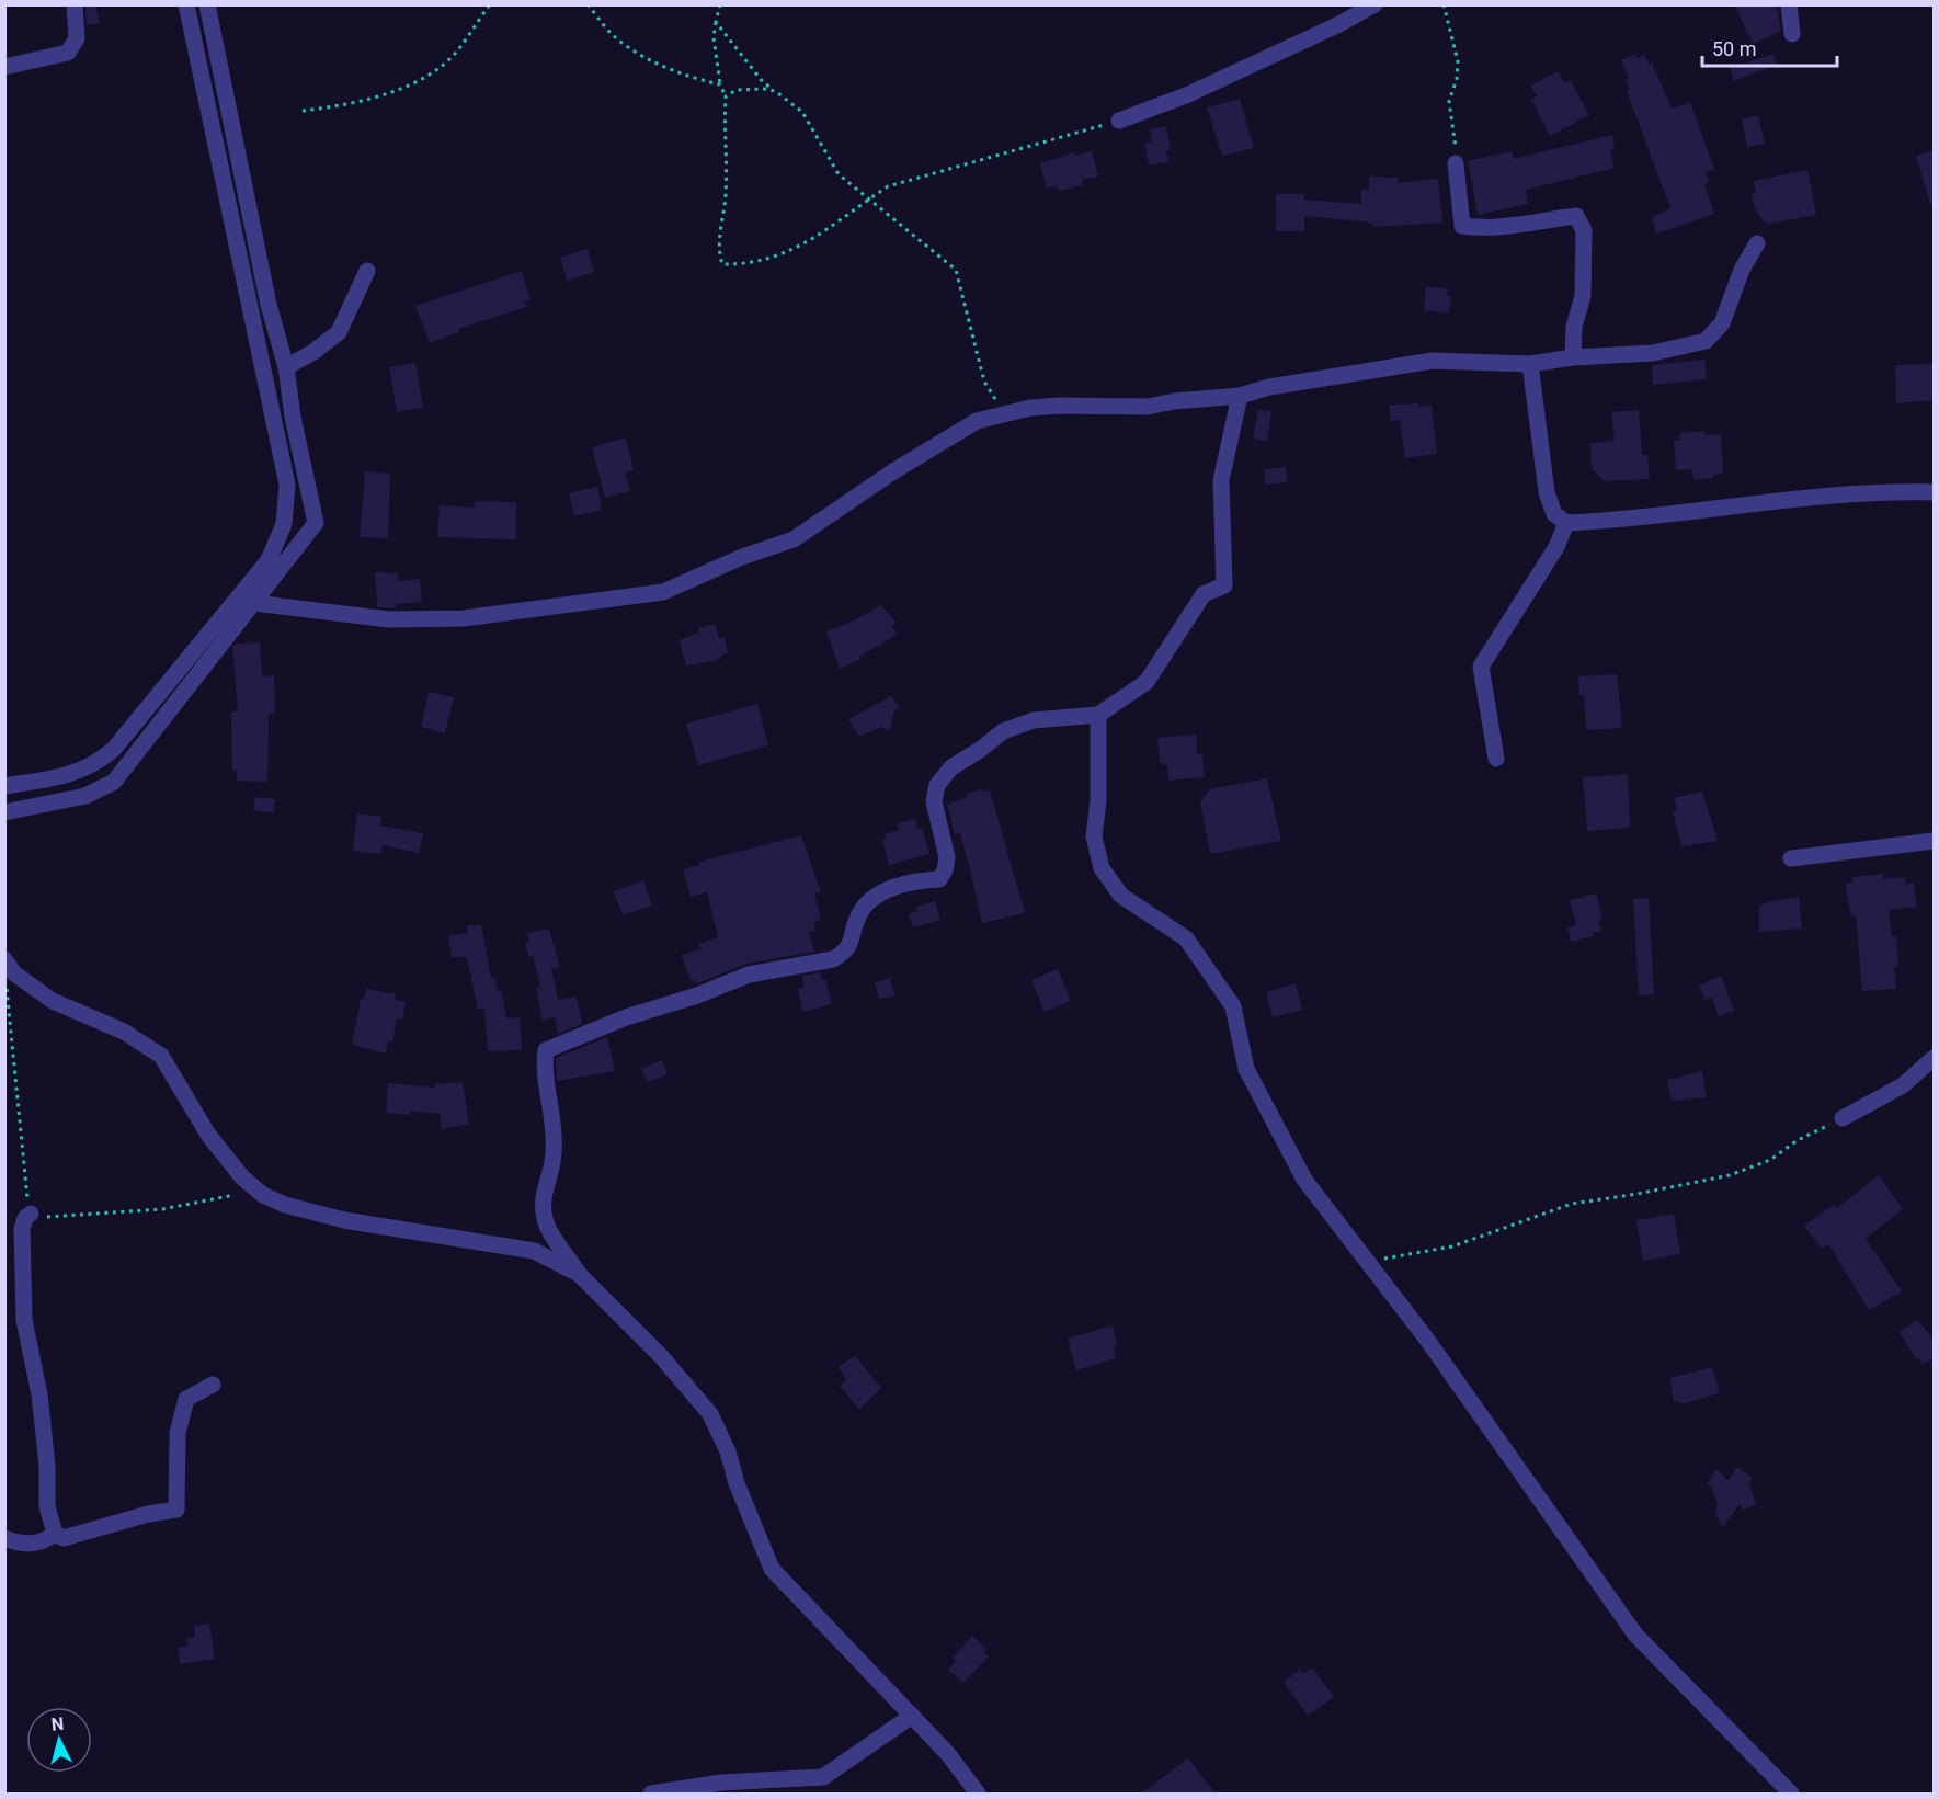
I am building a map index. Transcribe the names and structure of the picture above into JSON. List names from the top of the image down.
{
  "scale_bar": "50 m",
  "north": "top"
}
